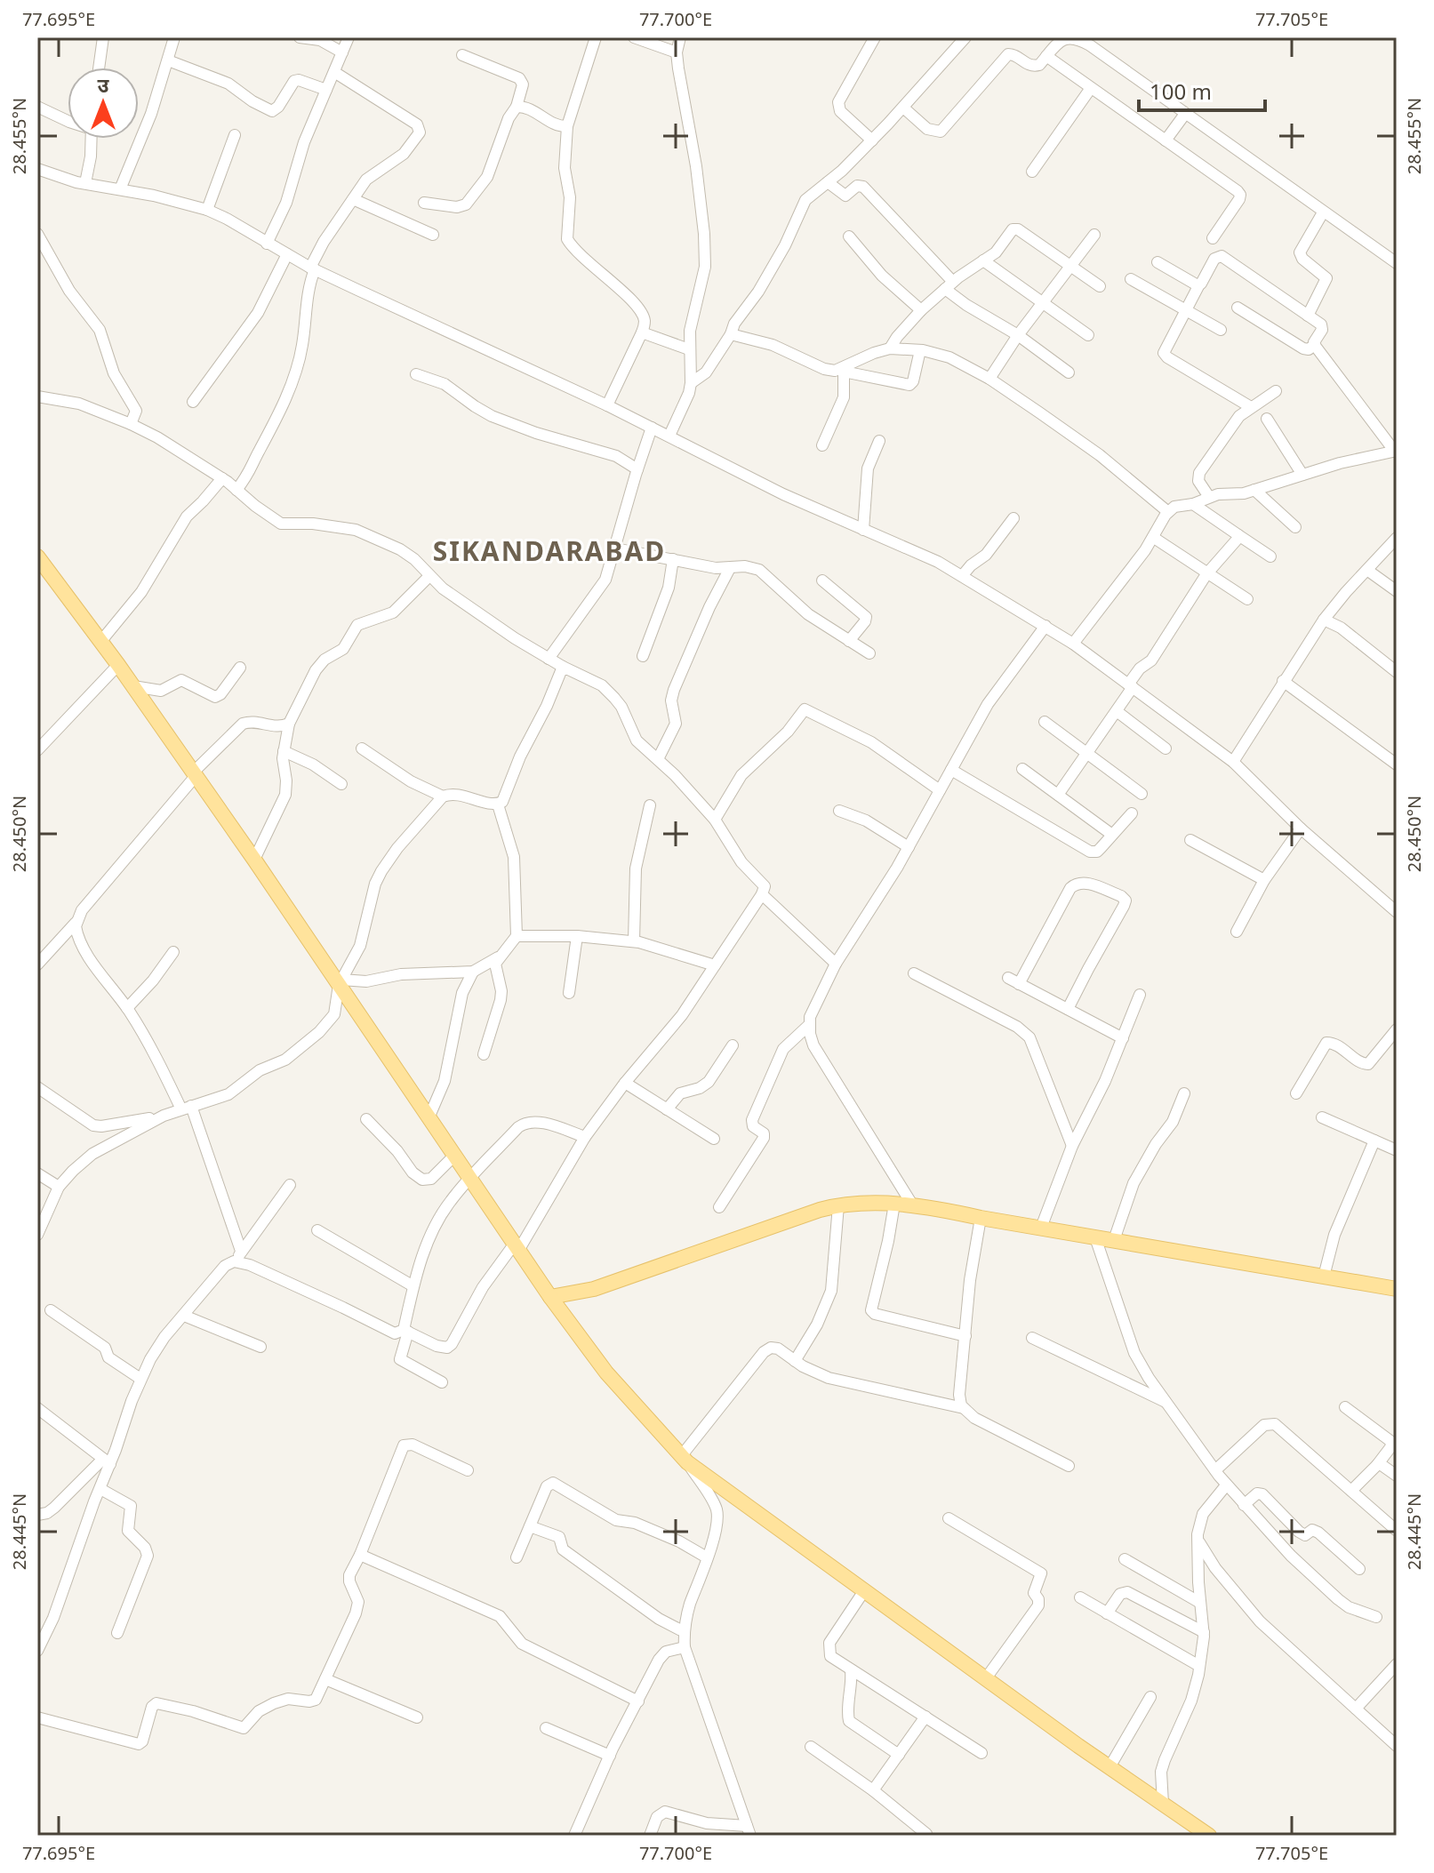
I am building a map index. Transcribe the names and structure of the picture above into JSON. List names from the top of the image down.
{
  "districts": ["SIKANDARABAD"],
  "scale_bar": "100 m",
  "north": "top",
  "coordinates": [
    "77.695°E",
    "77.700°E",
    "77.705°E",
    "28.455°N",
    "28.450°N",
    "28.445°N"
  ]
}
